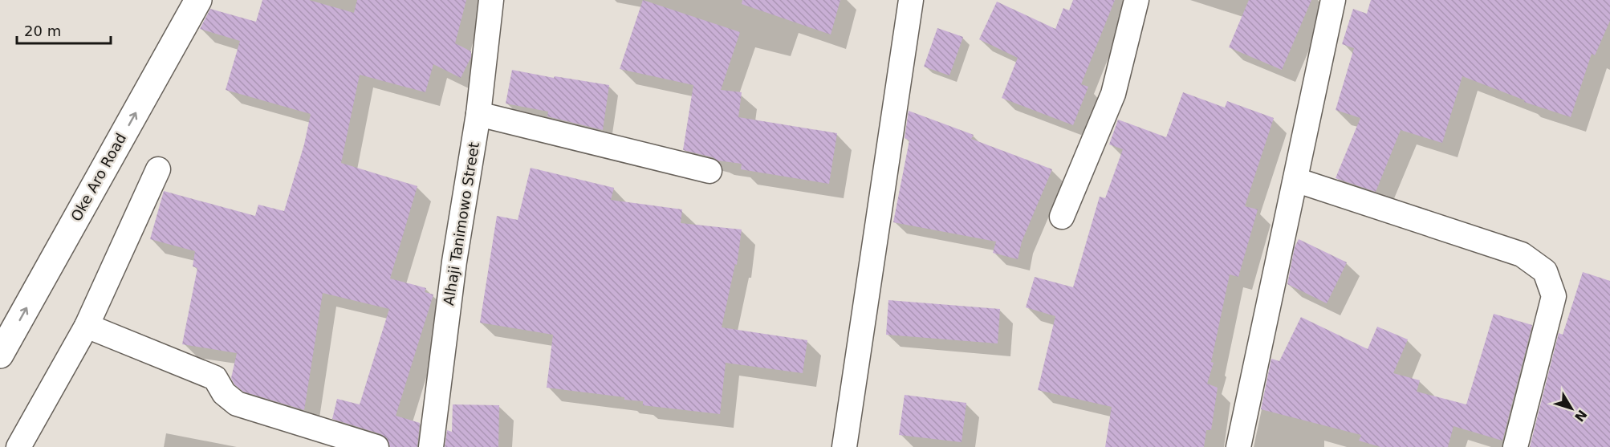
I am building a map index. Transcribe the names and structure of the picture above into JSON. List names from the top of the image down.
{
  "streets": {
    "main road": ["Oke Aro Road"],
    "street": ["Alhaji Tanimowo Street"]
  },
  "one_way": ["Oke Aro Road"],
  "scale_bar": "20 m",
  "north": "bottom right"
}
